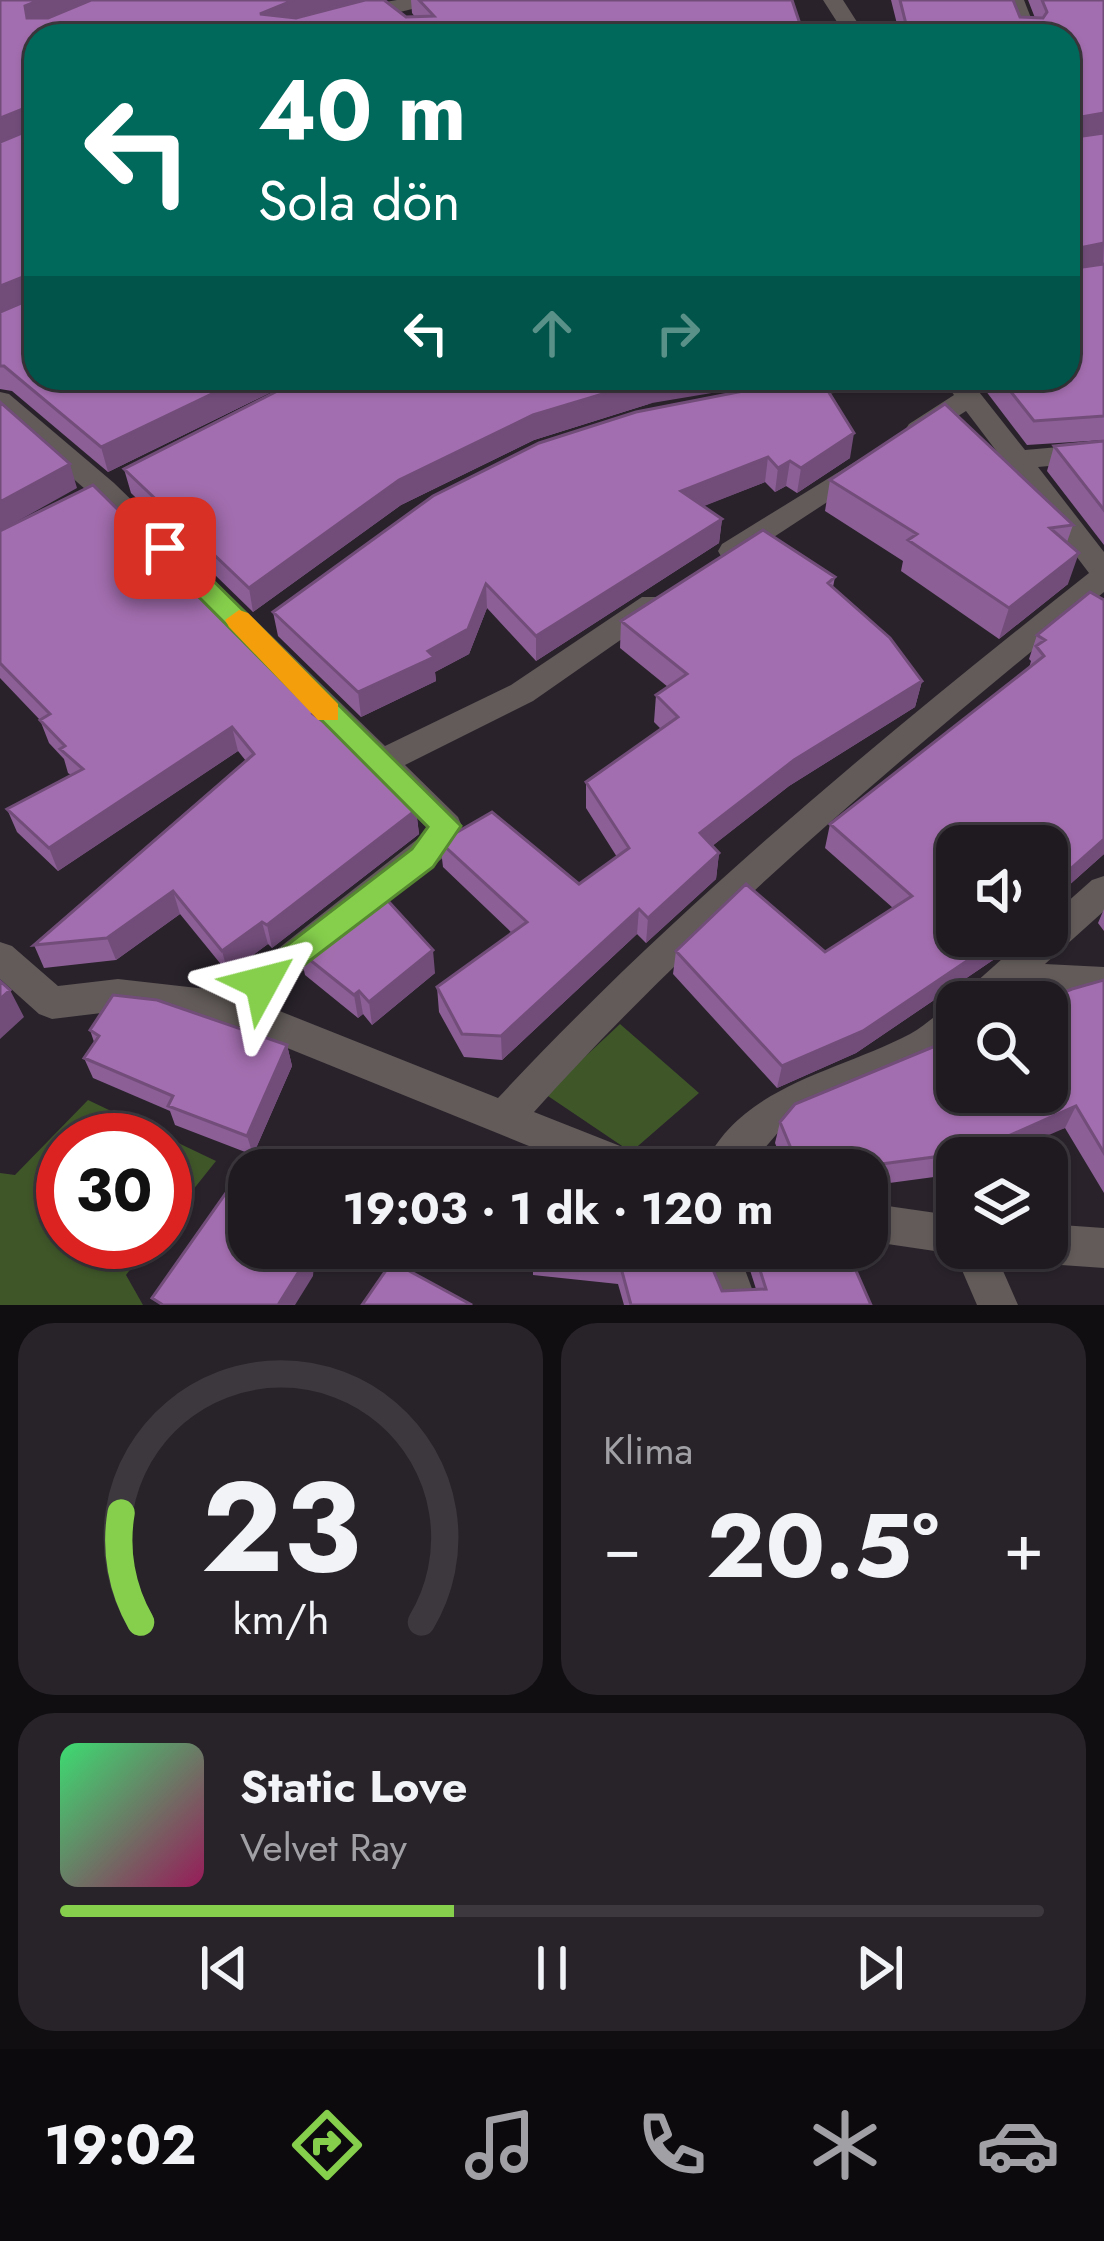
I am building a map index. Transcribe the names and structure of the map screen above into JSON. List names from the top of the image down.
{
  "page": {
    "turn": ["40 m", "Sola dön"],
    "limit": "30",
    "trip": "19:03 · 1 dk · 120 m",
    "tile": "Klima",
    "heat": ["−", "20.5°", "+"],
    "song": ["Static Love", "Velvet Ray"],
    "tabs": "19:02",
    "gauge": ["23", "km/h"]
  }
}
